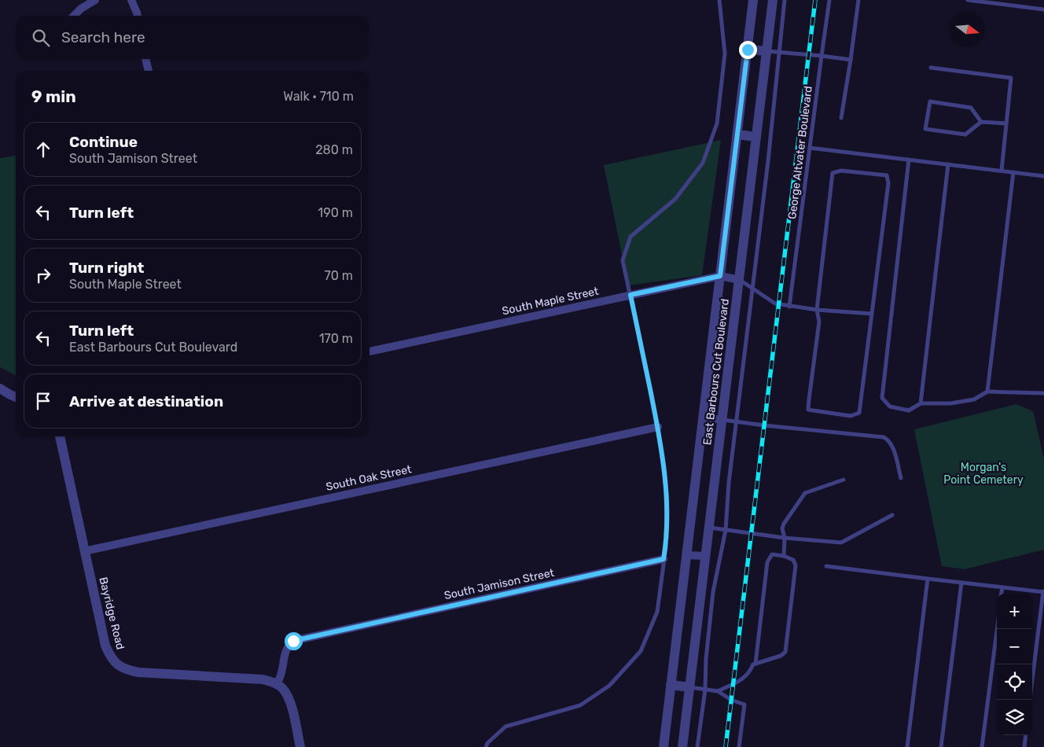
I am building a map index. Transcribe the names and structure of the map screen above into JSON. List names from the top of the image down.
{
  "streets": {
    "street": [
      "South Maple Street",
      "East Barbours Cut Boulevard",
      "South Oak Street",
      "South Jamison Street",
      "Bayridge Road"
    ],
    "lane": ["George Altvater Boulevard"]
  },
  "crossings": [
    ["South Maple Street", "East Barbours Cut Boulevard"],
    ["South Oak Street", "Bayridge Road"],
    ["South Jamison Street", "Bayridge Road"]
  ],
  "parks": ["Morgan's Point Cemetery"],
  "north": "right",
  "page": {
    "search": "Search here",
    "heading": ["9 min", "Walk · 710 m"],
    "list": [
      ["Continue", "South Jamison Street", "280 m"],
      ["Turn left", "190 m"],
      ["Turn right", "South Maple Street", "70 m"],
      ["Turn left", "East Barbours Cut Boulevard", "170 m"],
      "Arrive at destination"
    ],
    "map_buttons": ["+", "−"]
  }
}
